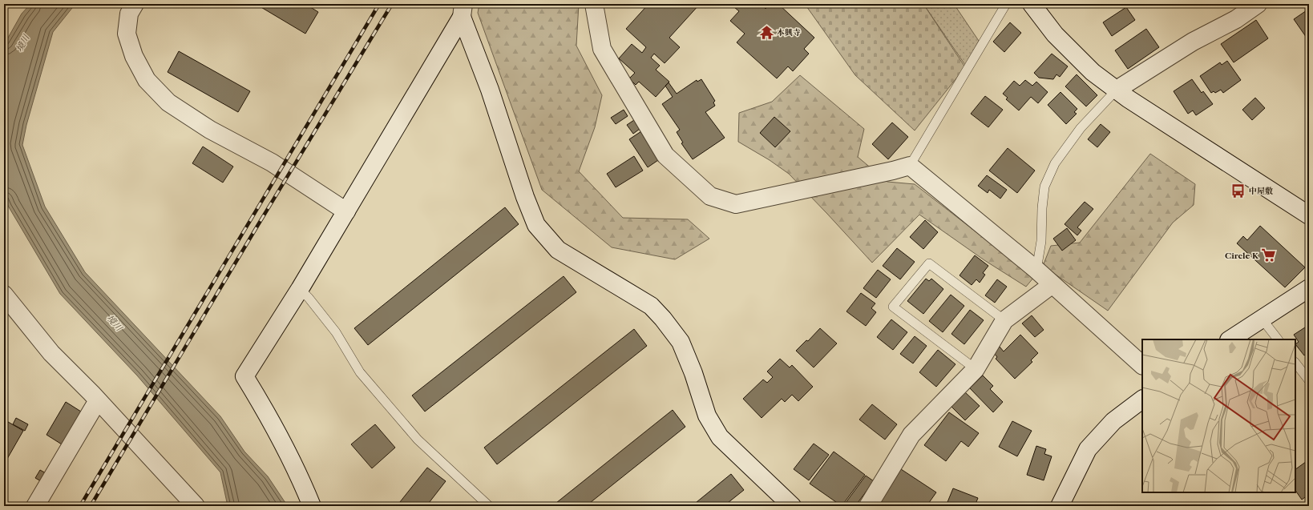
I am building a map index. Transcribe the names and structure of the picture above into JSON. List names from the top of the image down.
{
  "water": ["境川"],
  "places": {
    "temple": ["本興寺"],
    "bus stop": ["中屋敷"],
    "supermarket": ["Circle K"]
  }
}
